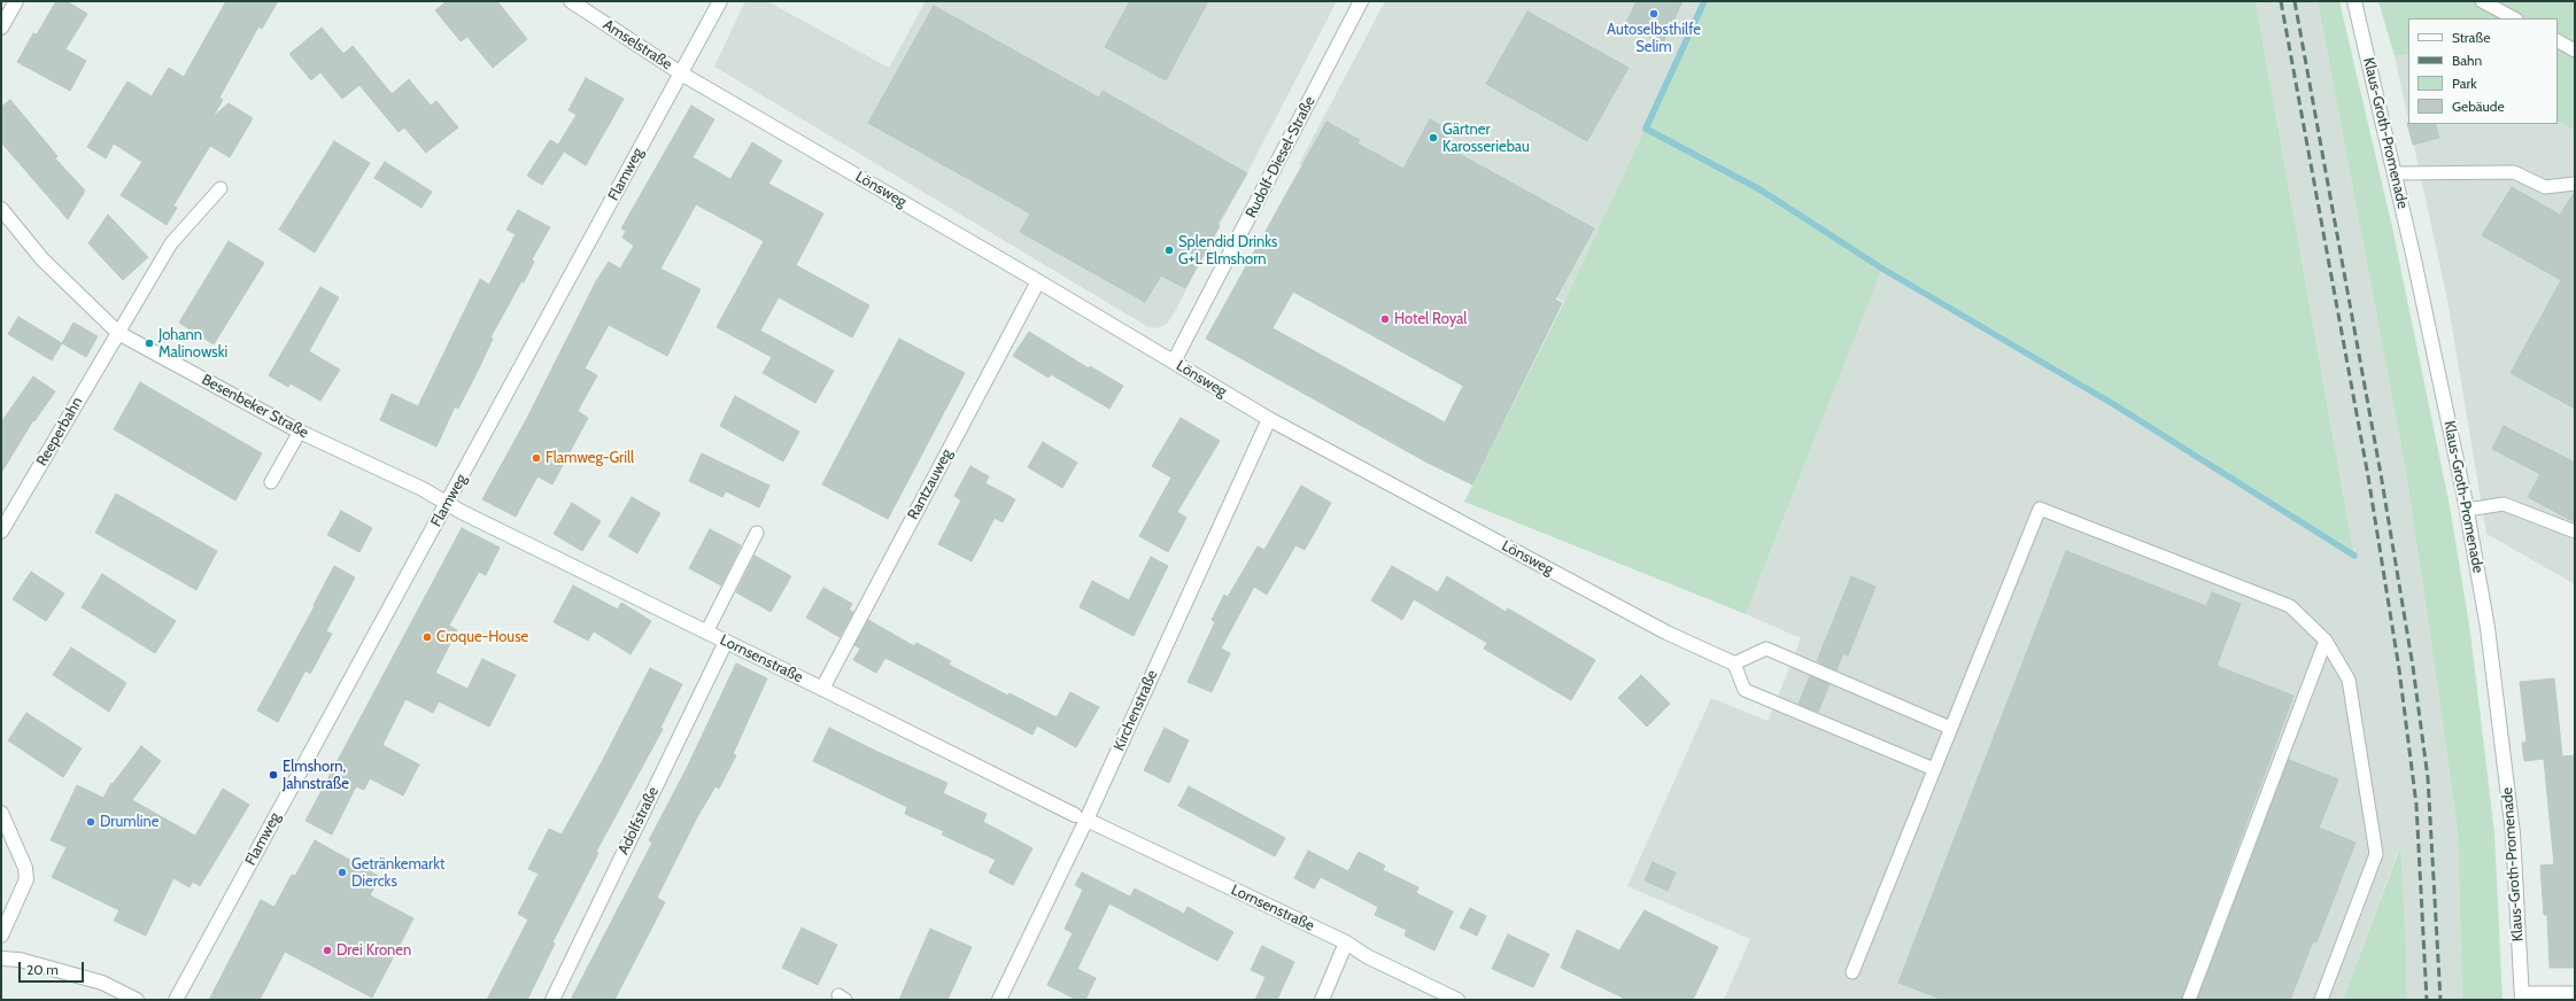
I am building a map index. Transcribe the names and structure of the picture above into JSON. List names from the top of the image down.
{
  "streets": {
    "street": [
      "Amselstraße",
      "Klaus-Groth-Promenade",
      "Rudolf-Diesel-Straße",
      "Flamweg",
      "Lönsweg",
      "Besenbeker Straße",
      "Reeperbahn",
      "Rantzauweg",
      "Lornsenstraße",
      "Kirchenstraße",
      "Adolfstraße"
    ]
  },
  "crossings": [
    ["Amselstraße", "Flamweg"],
    ["Amselstraße", "Lönsweg"],
    ["Rudolf-Diesel-Straße", "Lönsweg"],
    ["Flamweg", "Lönsweg"],
    ["Flamweg", "Besenbeker Straße"],
    ["Flamweg", "Lornsenstraße"],
    ["Lönsweg", "Rantzauweg"],
    ["Lönsweg", "Kirchenstraße"],
    ["Besenbeker Straße", "Reeperbahn"],
    ["Besenbeker Straße", "Lornsenstraße"],
    ["Rantzauweg", "Lornsenstraße"],
    ["Lornsenstraße", "Kirchenstraße"],
    ["Lornsenstraße", "Adolfstraße"]
  ],
  "places": [
    "Autoselbsthilfe Selim",
    "Gärtner Karosseriebau",
    "Splendid Drinks G+L Elmshorn",
    "Hotel Royal",
    "Johann Malinowski",
    "Flamweg-Grill",
    "Croque-House",
    "Elmshorn, Jahnstraße",
    "Drumline",
    "Getränkemarkt Diercks",
    "Drei Kronen"
  ],
  "legend": [
    "Straße",
    "Bahn",
    "Park",
    "Gebäude"
  ],
  "scale_bar": "20 m"
}
